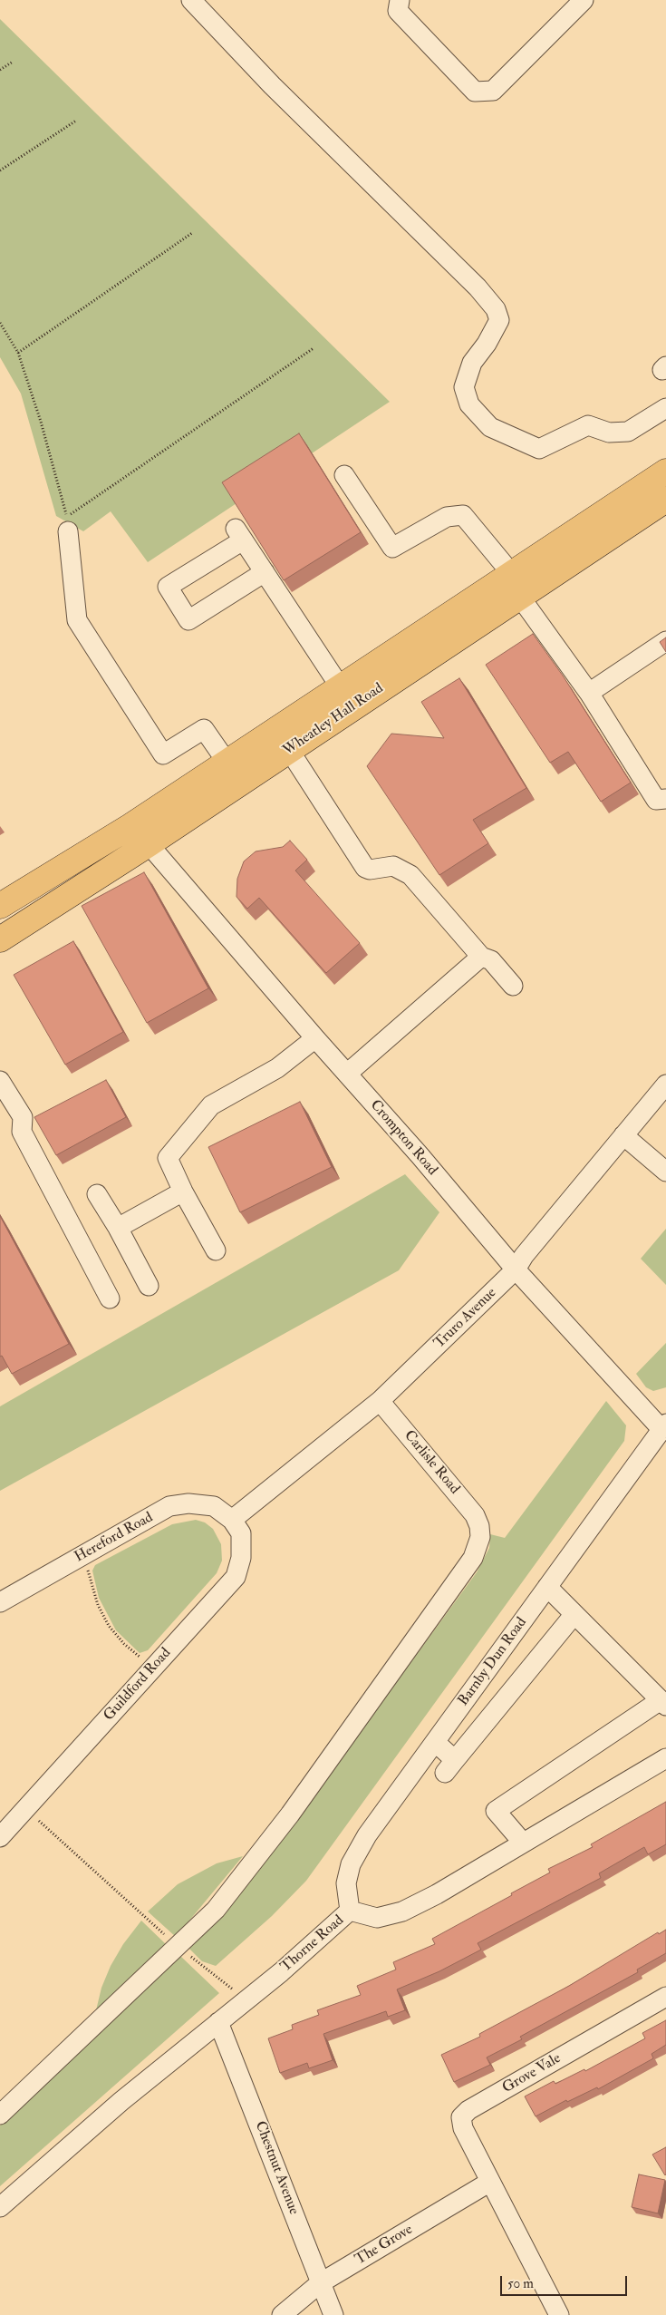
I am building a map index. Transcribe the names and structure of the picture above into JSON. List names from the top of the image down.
{
  "streets": {
    "highway": ["Wheatley Hall Road"],
    "street": [
      "Crompton Road",
      "Truro Avenue",
      "Carlisle Road",
      "Hereford Road",
      "Barnby Dun Road",
      "Guildford Road",
      "Thorne Road",
      "Grove Vale",
      "Chestnut Avenue",
      "The Grove"
    ]
  },
  "crossings": [
    ["Wheatley Hall Road", "Crompton Road"],
    ["Crompton Road", "Truro Avenue"],
    ["Crompton Road", "Barnby Dun Road"],
    ["Truro Avenue", "Carlisle Road"],
    ["Truro Avenue", "Hereford Road"],
    ["Truro Avenue", "Guildford Road"],
    ["Hereford Road", "Guildford Road"],
    ["Barnby Dun Road", "Thorne Road"],
    ["Thorne Road", "Chestnut Avenue"],
    ["Grove Vale", "The Grove"],
    ["Chestnut Avenue", "The Grove"]
  ],
  "scale_bar": "50 m"
}
